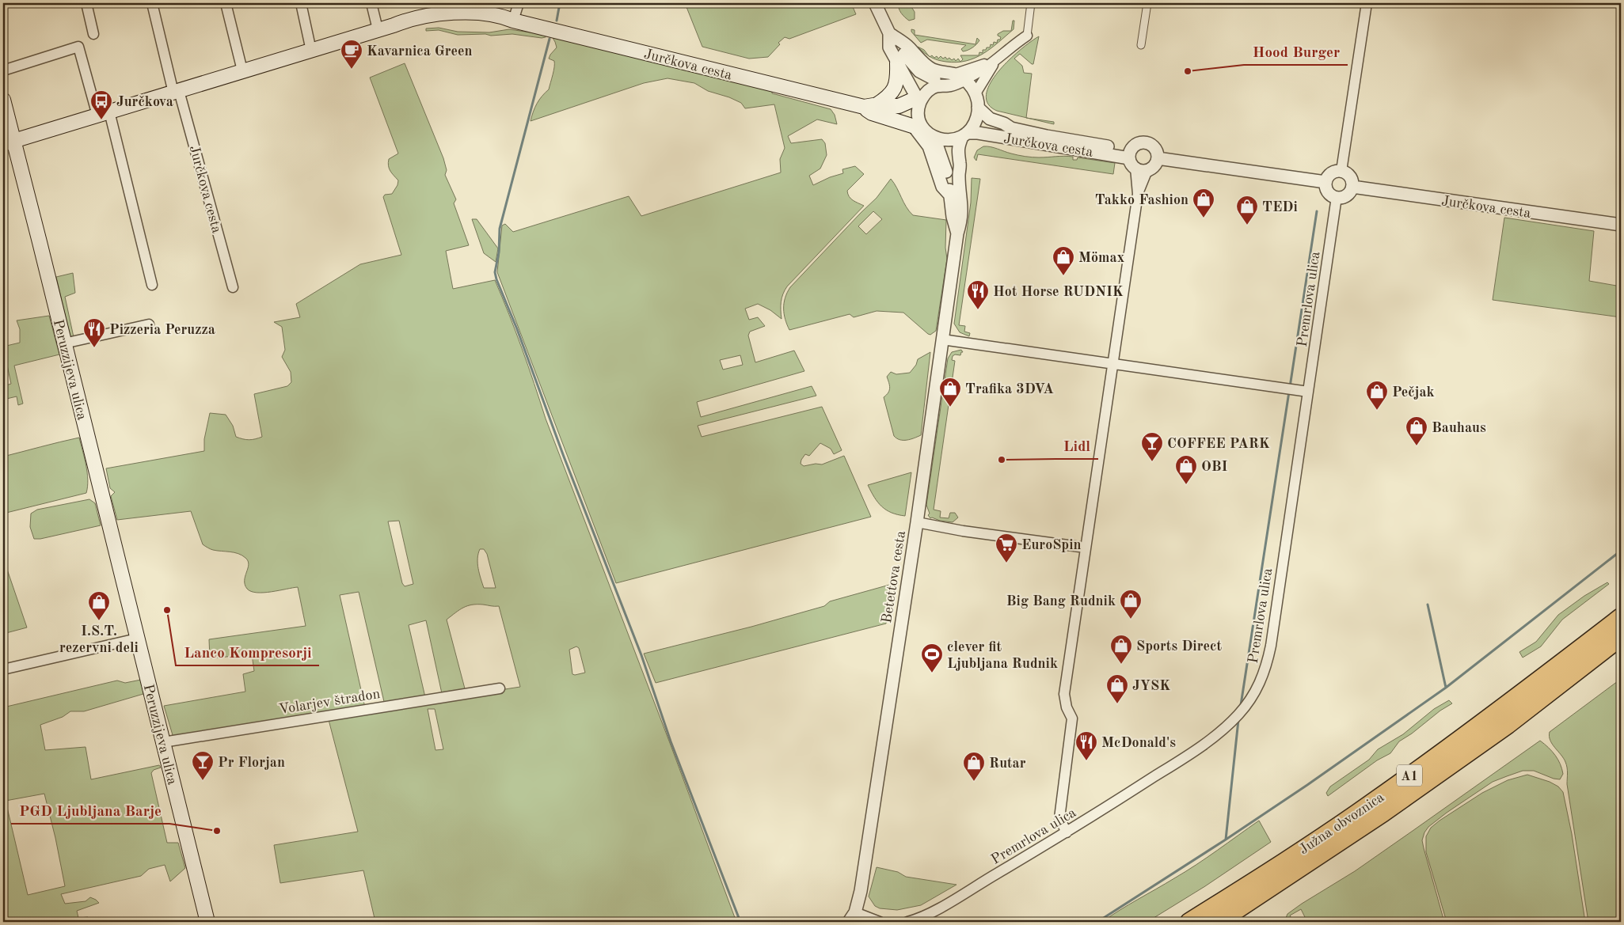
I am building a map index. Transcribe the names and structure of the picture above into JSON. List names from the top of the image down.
{
  "streets": {
    "highway": ["A1", "Južna obvoznica"],
    "main road": ["Jurčkova cesta", "Peruzzijeva ulica"],
    "street": ["Premrlova ulica", "Betettova cesta", "Volarjev štradon"]
  },
  "crossings": [
    ["Jurčkova cesta", "Premrlova ulica"],
    ["Jurčkova cesta", "Peruzzijeva ulica"],
    ["Jurčkova cesta", "Betettova cesta"],
    ["Peruzzijeva ulica", "Volarjev štradon"]
  ],
  "places": {
    "cafe": ["Kavarnica Green"],
    "other": [
      "Hood Burger",
      "Lidl",
      "Lanco Kompresorji",
      "PGD Ljubljana Barje"
    ],
    "bus stop": ["Jurčkova"],
    "shop": [
      "Takko Fashion",
      "TEDi",
      "Mömax",
      "Trafika 3DVA",
      "Pečjak",
      "Bauhaus",
      "OBI",
      "Big Bang Rudnik",
      "I.S.T. rezervni deli",
      "Sports Direct",
      "JYSK",
      "Rutar"
    ],
    "restaurant": ["Hot Horse RUDNIK", "Pizzeria Peruzza", "McDonald's"],
    "bar": ["COFFEE PARK", "Pr Florjan"],
    "supermarket": ["EuroSpin"],
    "sports": ["clever fit Ljubljana Rudnik"]
  }
}
